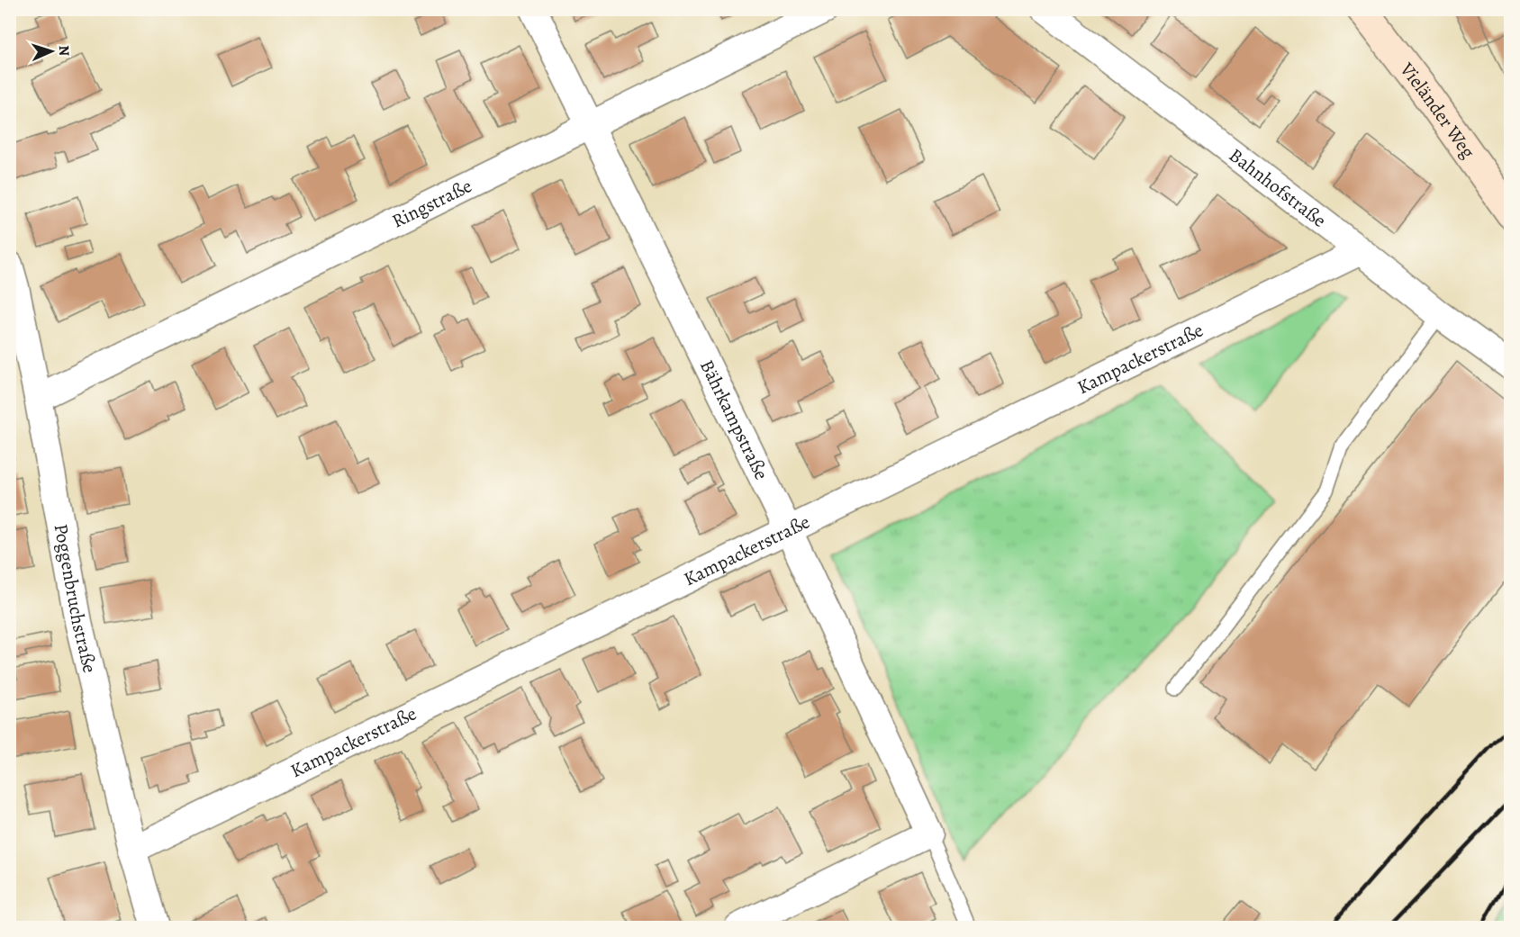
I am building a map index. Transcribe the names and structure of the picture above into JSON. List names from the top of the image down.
{
  "streets": {
    "street": [
      "Vieländer Weg",
      "Bahnhofstraße",
      "Ringstraße",
      "Kampackerstraße",
      "Bährkampstraße",
      "Poggenbruchstraße"
    ]
  },
  "crossings": [
    ["Bahnhofstraße", "Kampackerstraße"],
    ["Ringstraße", "Bährkampstraße"],
    ["Ringstraße", "Poggenbruchstraße"],
    ["Kampackerstraße", "Bährkampstraße"],
    ["Kampackerstraße", "Poggenbruchstraße"]
  ],
  "north": "right"
}
